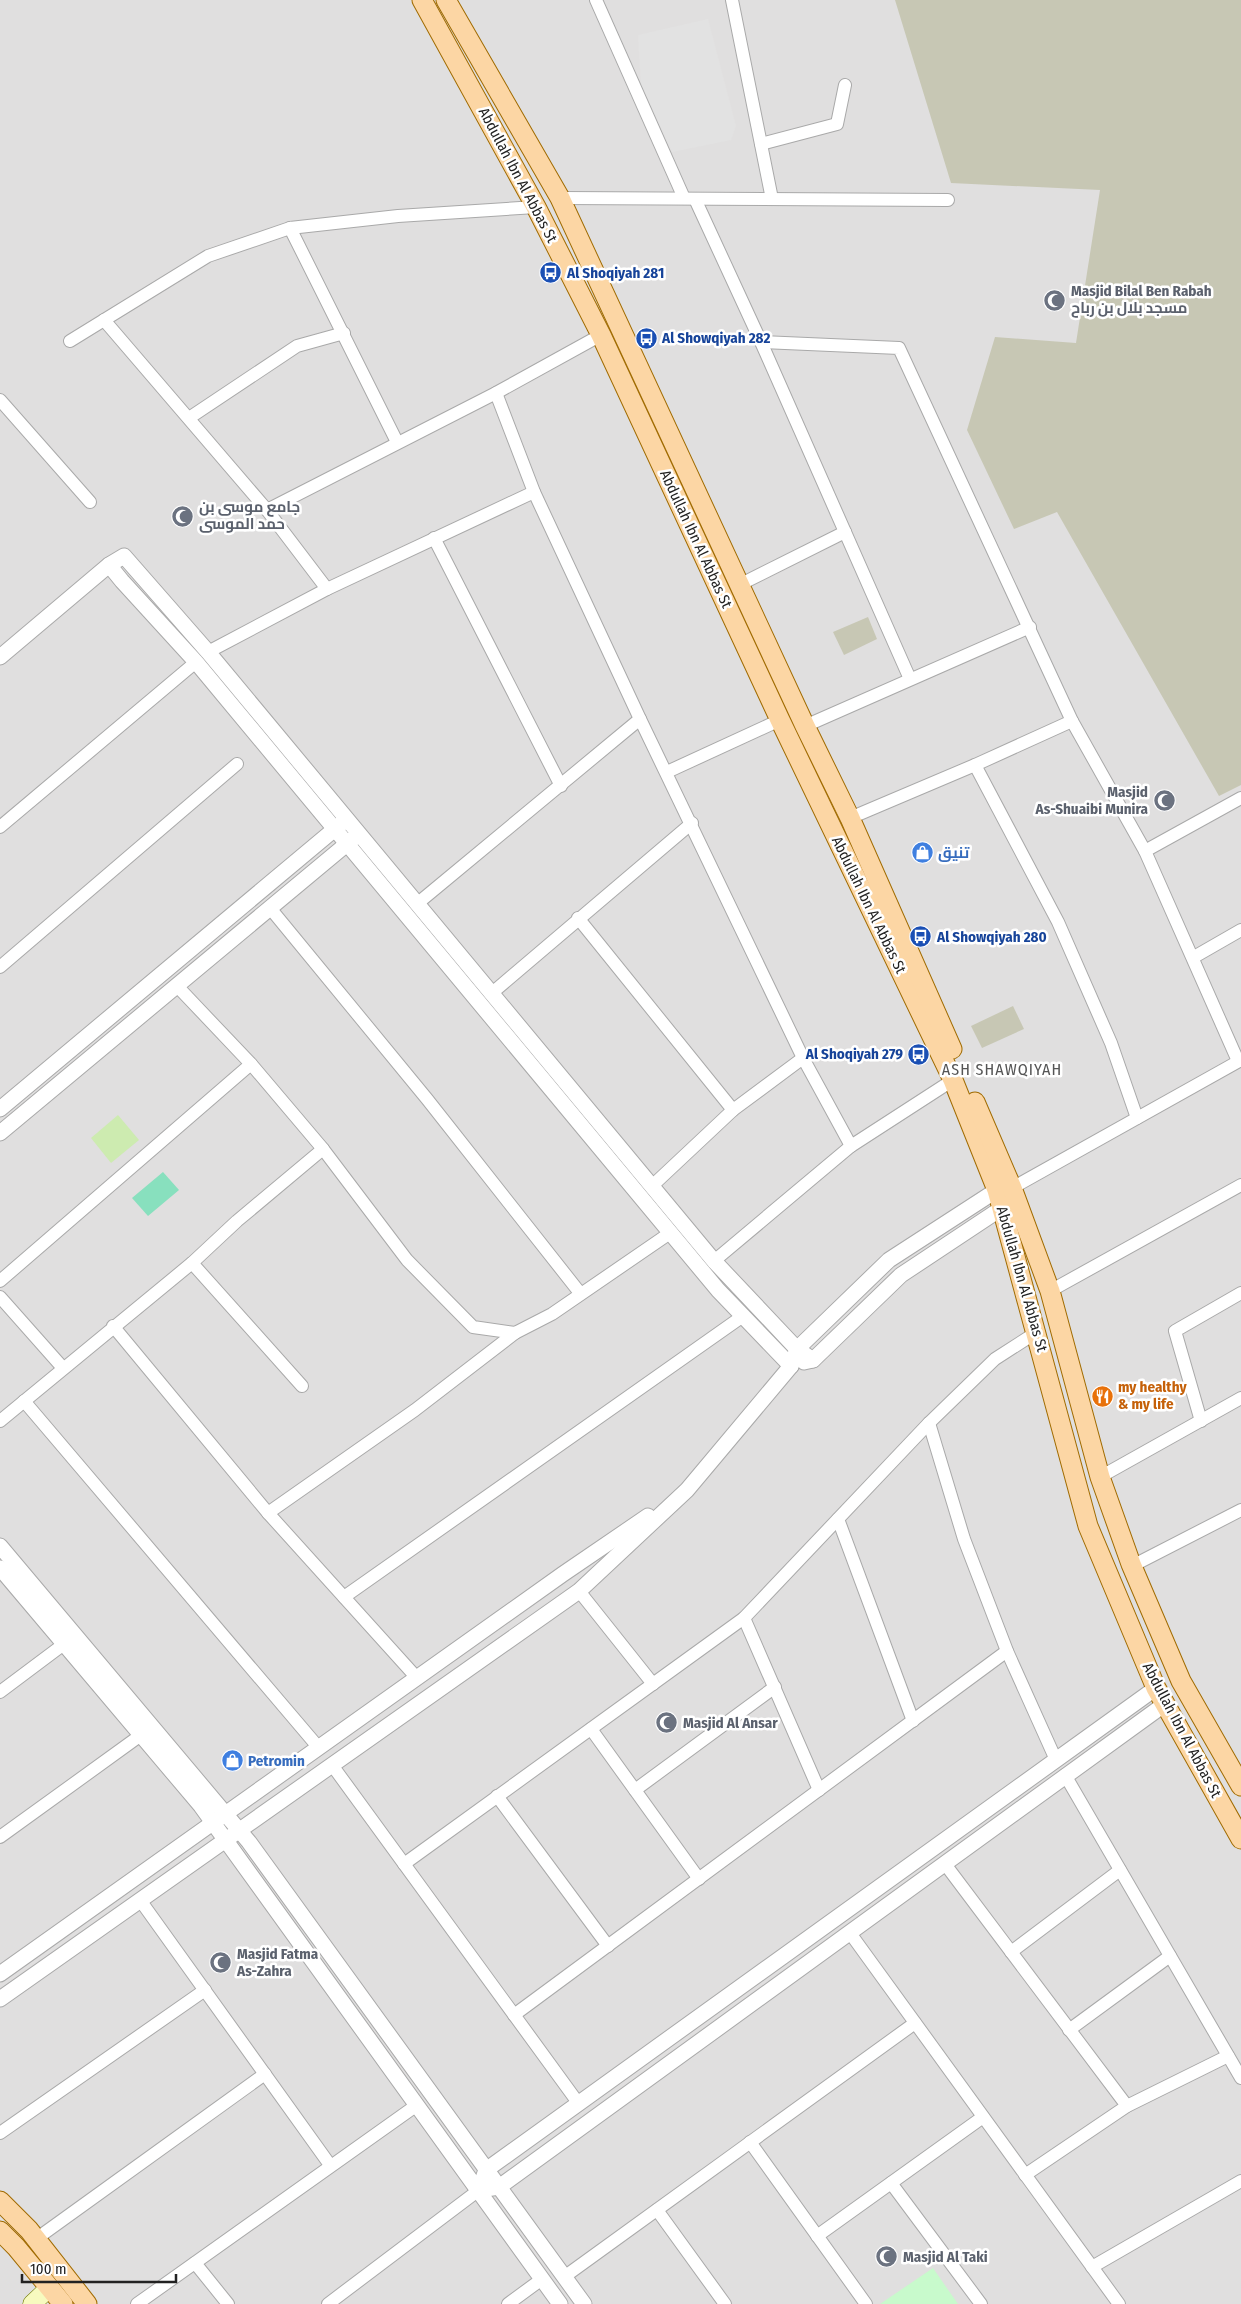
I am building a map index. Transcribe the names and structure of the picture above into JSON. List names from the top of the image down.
{
  "streets": {
    "main road": ["Abdullah Ibn Al Abbas St"]
  },
  "districts": ["ASH SHAWQIYAH"],
  "places": {
    "bus stop": [
      "Al Shoqiyah 281",
      "Al Showqiyah 282",
      "Al Showqiyah 280",
      "Al Shoqiyah 279"
    ],
    "mosque": [
      "Masjid Bilal Ben Rabah مسجد بلال بن رباح",
      "جامع موسى بن حمد الموسى",
      "Masjid As-Shuaibi Munira",
      "Masjid Al Ansar",
      "Masjid Fatma As-Zahra",
      "Masjid Al Taki"
    ],
    "shop": ["تنيق", "Petromin"],
    "restaurant": ["my healthy & my life"]
  },
  "scale_bar": "100 m"
}
